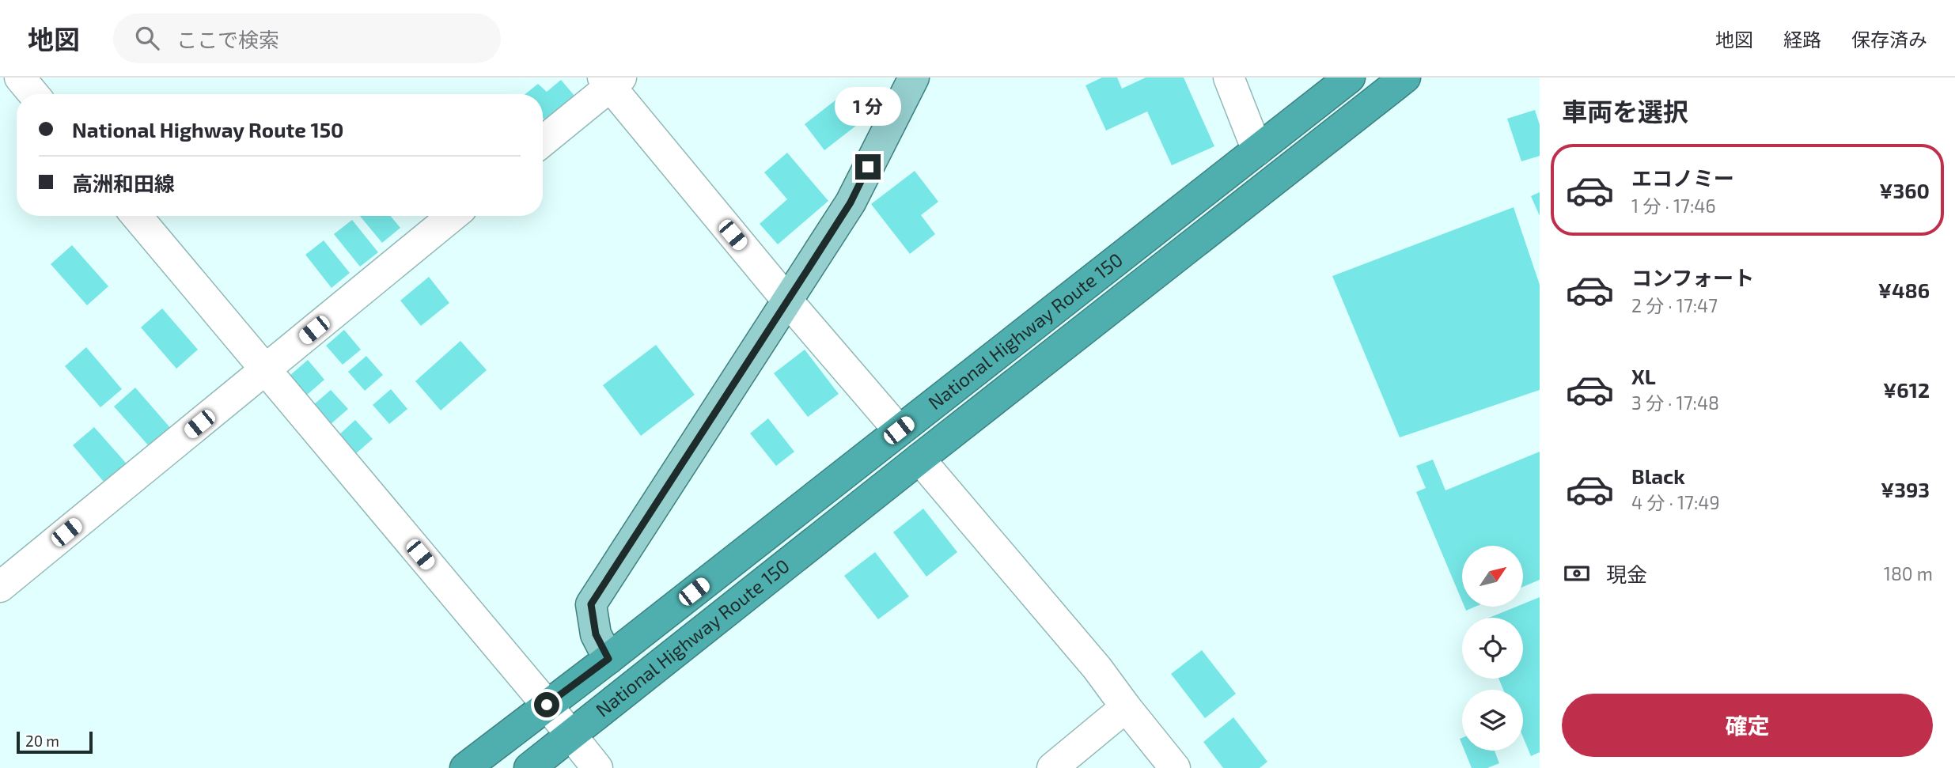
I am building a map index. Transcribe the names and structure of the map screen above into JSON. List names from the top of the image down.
{
  "streets": {
    "highway": ["National Highway Route 150"]
  },
  "scale_bar": "20 m",
  "north": "top right",
  "page": {
    "header": "地図",
    "search": "ここで検索",
    "nav": ["地図", "経路", "保存済み"],
    "heading": "車両を選択",
    "bubble": "1 分",
    "banner": ["National Highway Route 150", "高洲和田線"],
    "list": [
      {
        "name": "エコノミー",
        "note": "1 分 · 17:46",
        "value": "¥360"
      },
      {
        "name": "コンフォート",
        "note": "2 分 · 17:47",
        "value": "¥486"
      },
      {
        "name": "XL",
        "note": "3 分 · 17:48",
        "value": "¥612"
      },
      {
        "name": "Black",
        "note": "4 分 · 17:49",
        "value": "¥393"
      }
    ],
    "pay": ["現金", "180 m"],
    "buttons": "確定",
    "scale": "20 m"
  }
}
